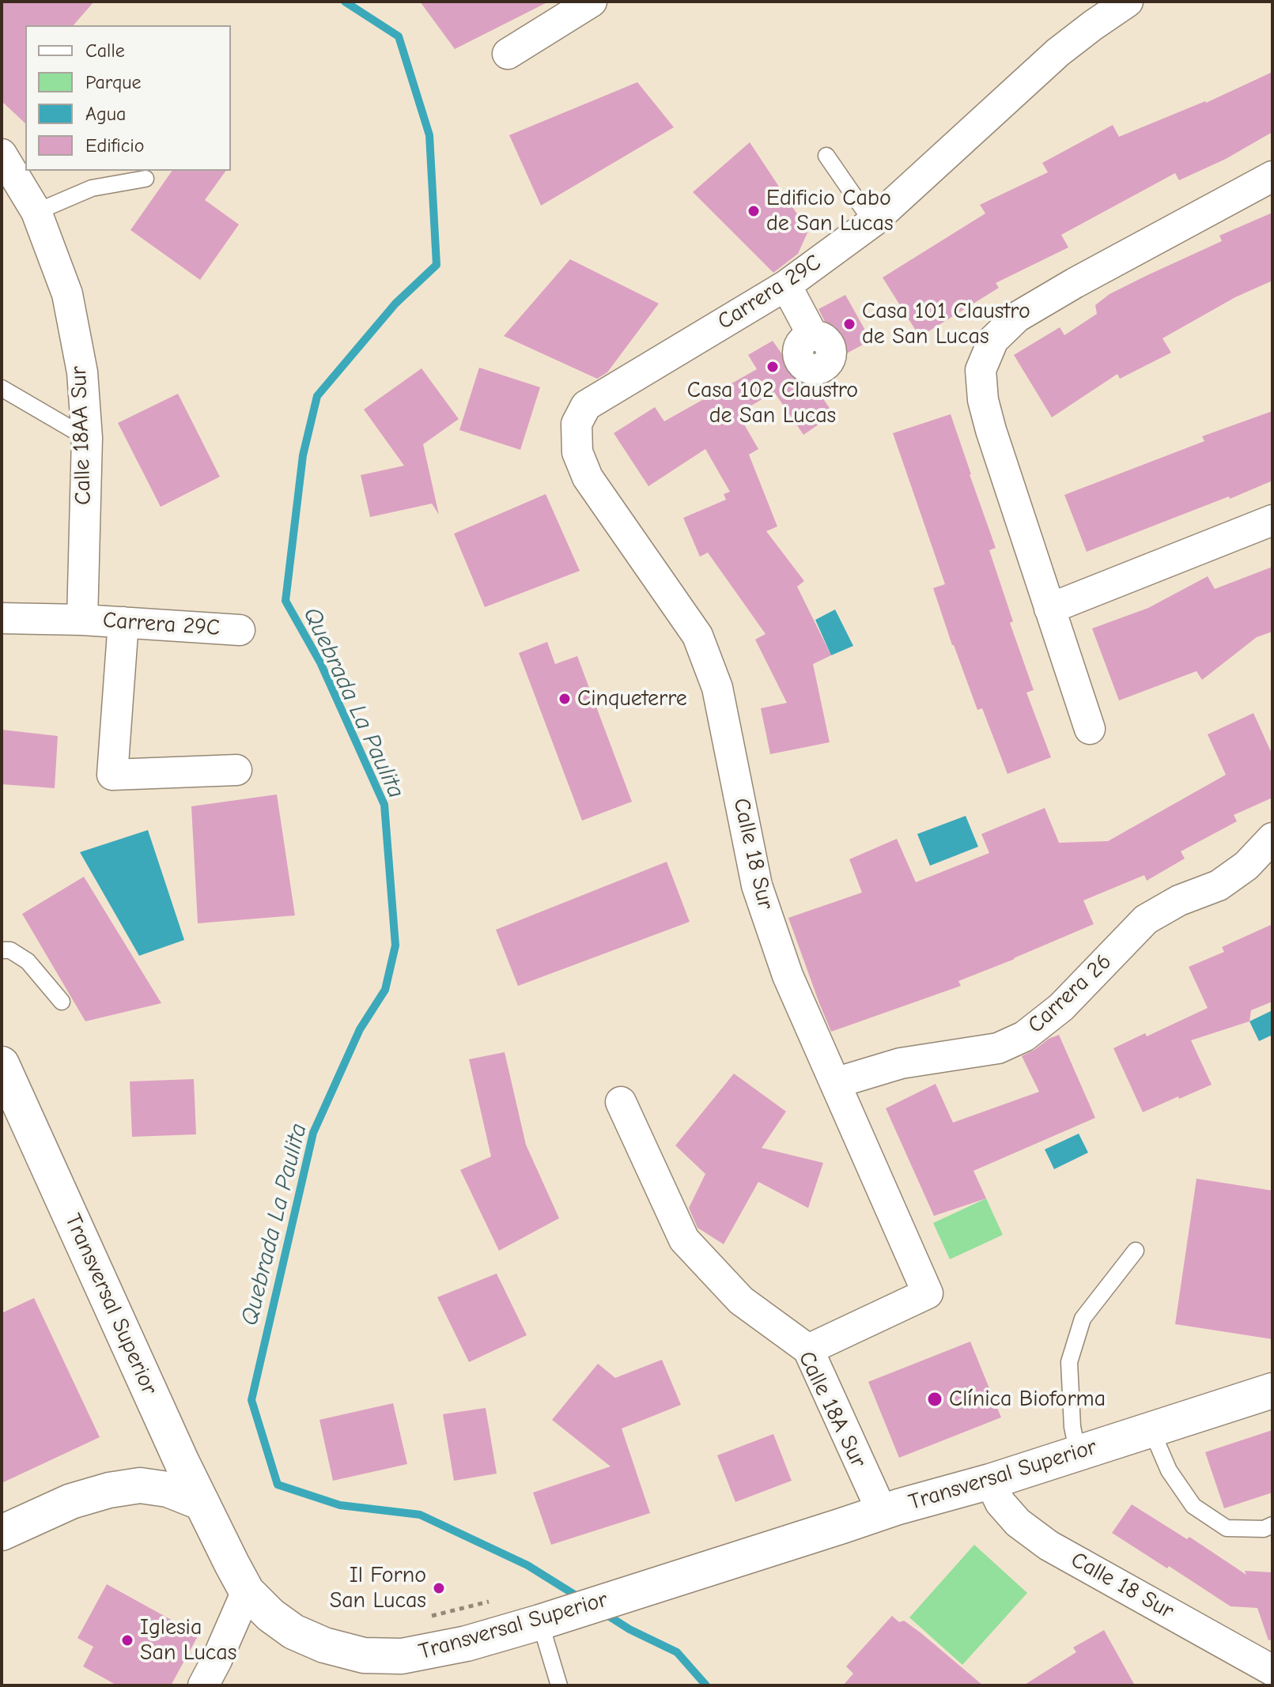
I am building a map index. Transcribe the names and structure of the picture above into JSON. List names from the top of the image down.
{
  "streets": {
    "main road": ["Transversal Superior"],
    "street": [
      "Carrera 29C",
      "Calle 18AA Sur",
      "Calle 18 Sur",
      "Carrera 26",
      "Calle 18A Sur"
    ]
  },
  "crossings": [
    ["Carrera 29C", "Calle 18AA Sur"],
    ["Carrera 29C", "Calle 18 Sur"],
    ["Calle 18 Sur", "Carrera 26"],
    ["Calle 18 Sur", "Transversal Superior"],
    ["Calle 18 Sur", "Calle 18A Sur"],
    ["Transversal Superior", "Calle 18A Sur"]
  ],
  "water": ["Quebrada La Paulita"],
  "places": [
    "Edificio Cabo de San Lucas",
    "Casa 101 Claustro de San Lucas",
    "Casa 102 Claustro de San Lucas",
    "Cinqueterre",
    "Clínica Bioforma",
    "Il Forno San Lucas",
    "Iglesia San Lucas"
  ],
  "legend": [
    "Calle",
    "Parque",
    "Agua",
    "Edificio"
  ]
}
